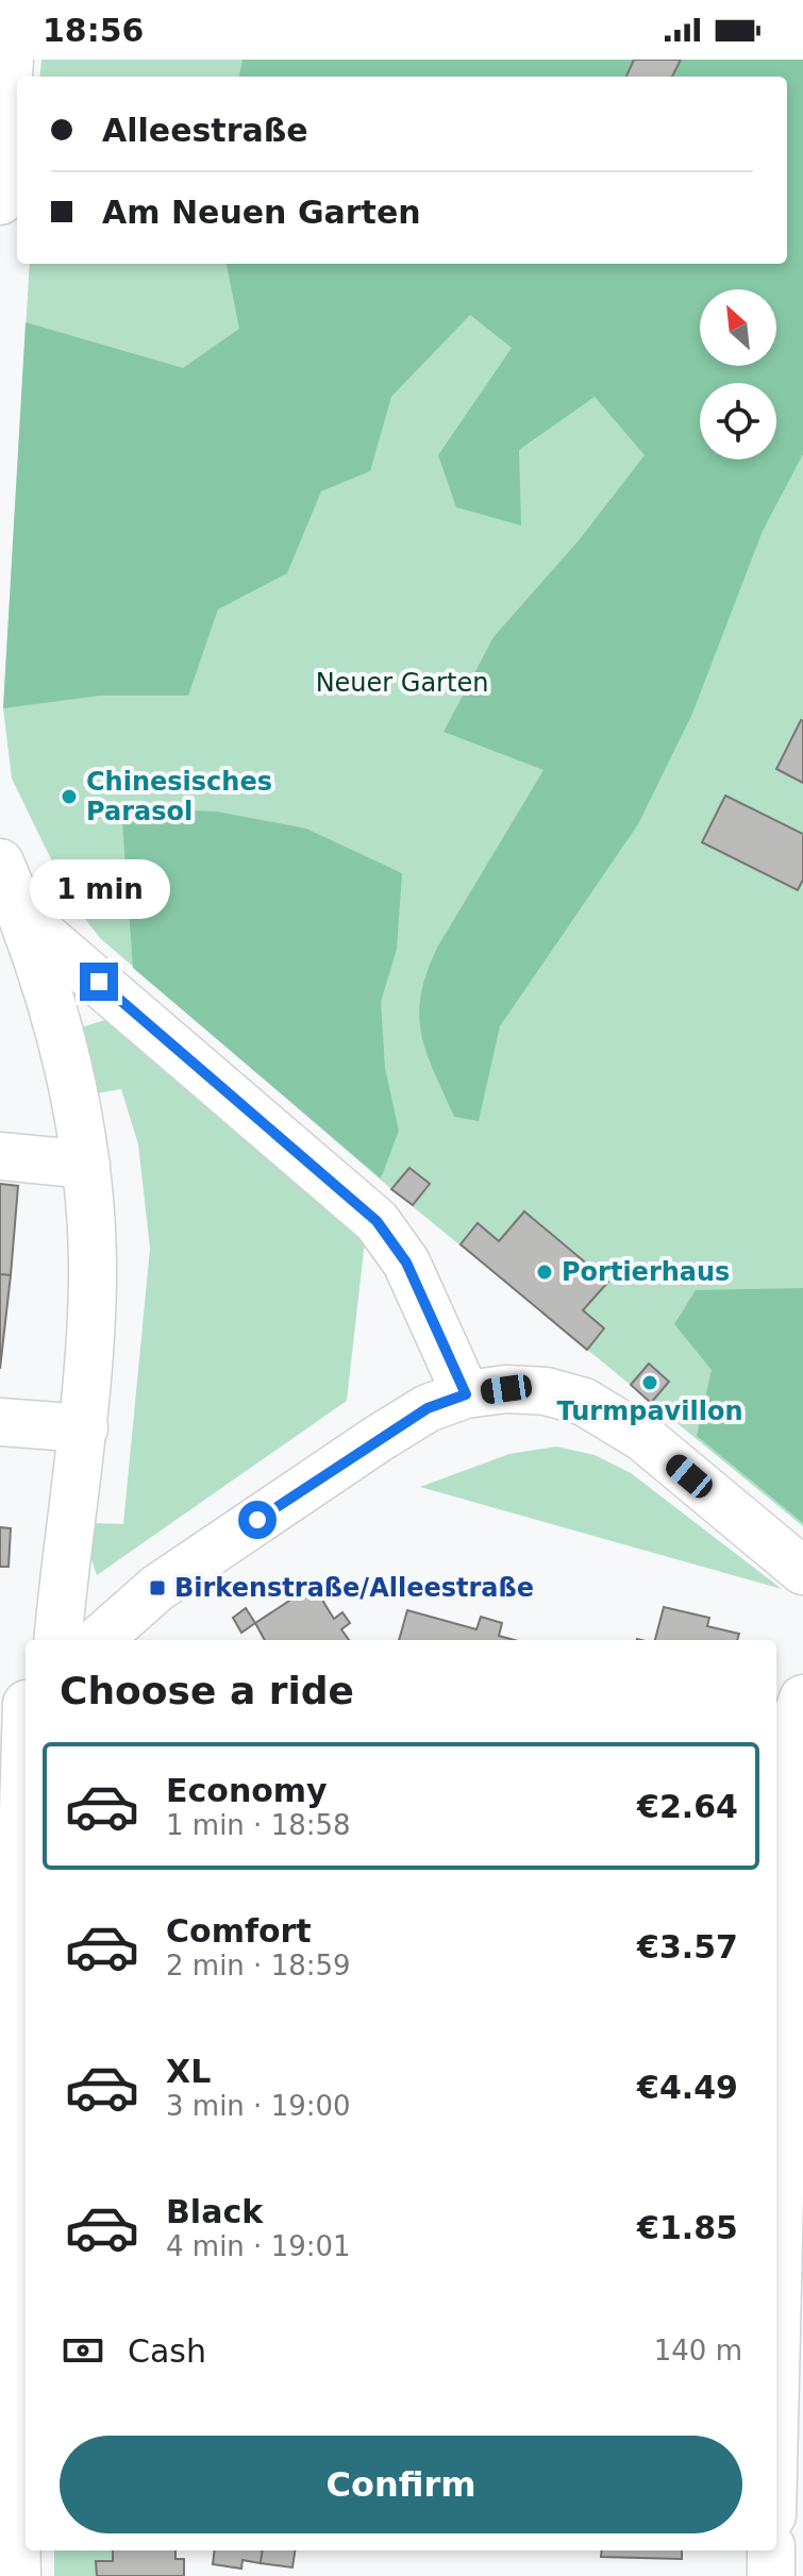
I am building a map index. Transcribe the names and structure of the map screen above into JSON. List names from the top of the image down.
{
  "parks": ["Neuer Garten"],
  "places": {
    "other": ["Chinesisches Parasol", "Portierhaus", "Turmpavillon"],
    "transit": ["Birkenstraße/Alleestraße"]
  },
  "north": "top left",
  "page": {
    "status": "18:56",
    "banner": ["Alleestraße", "Am Neuen Garten"],
    "bubble": "1 min",
    "heading": "Choose a ride",
    "list": [
      {
        "name": "Economy",
        "note": "1 min · 18:58",
        "value": "€2.64"
      },
      {
        "name": "Comfort",
        "note": "2 min · 18:59",
        "value": "€3.57"
      },
      {
        "name": "XL",
        "note": "3 min · 19:00",
        "value": "€4.49"
      },
      {
        "name": "Black",
        "note": "4 min · 19:01",
        "value": "€1.85"
      }
    ],
    "pay": ["Cash", "140 m"],
    "buttons": "Confirm"
  }
}
